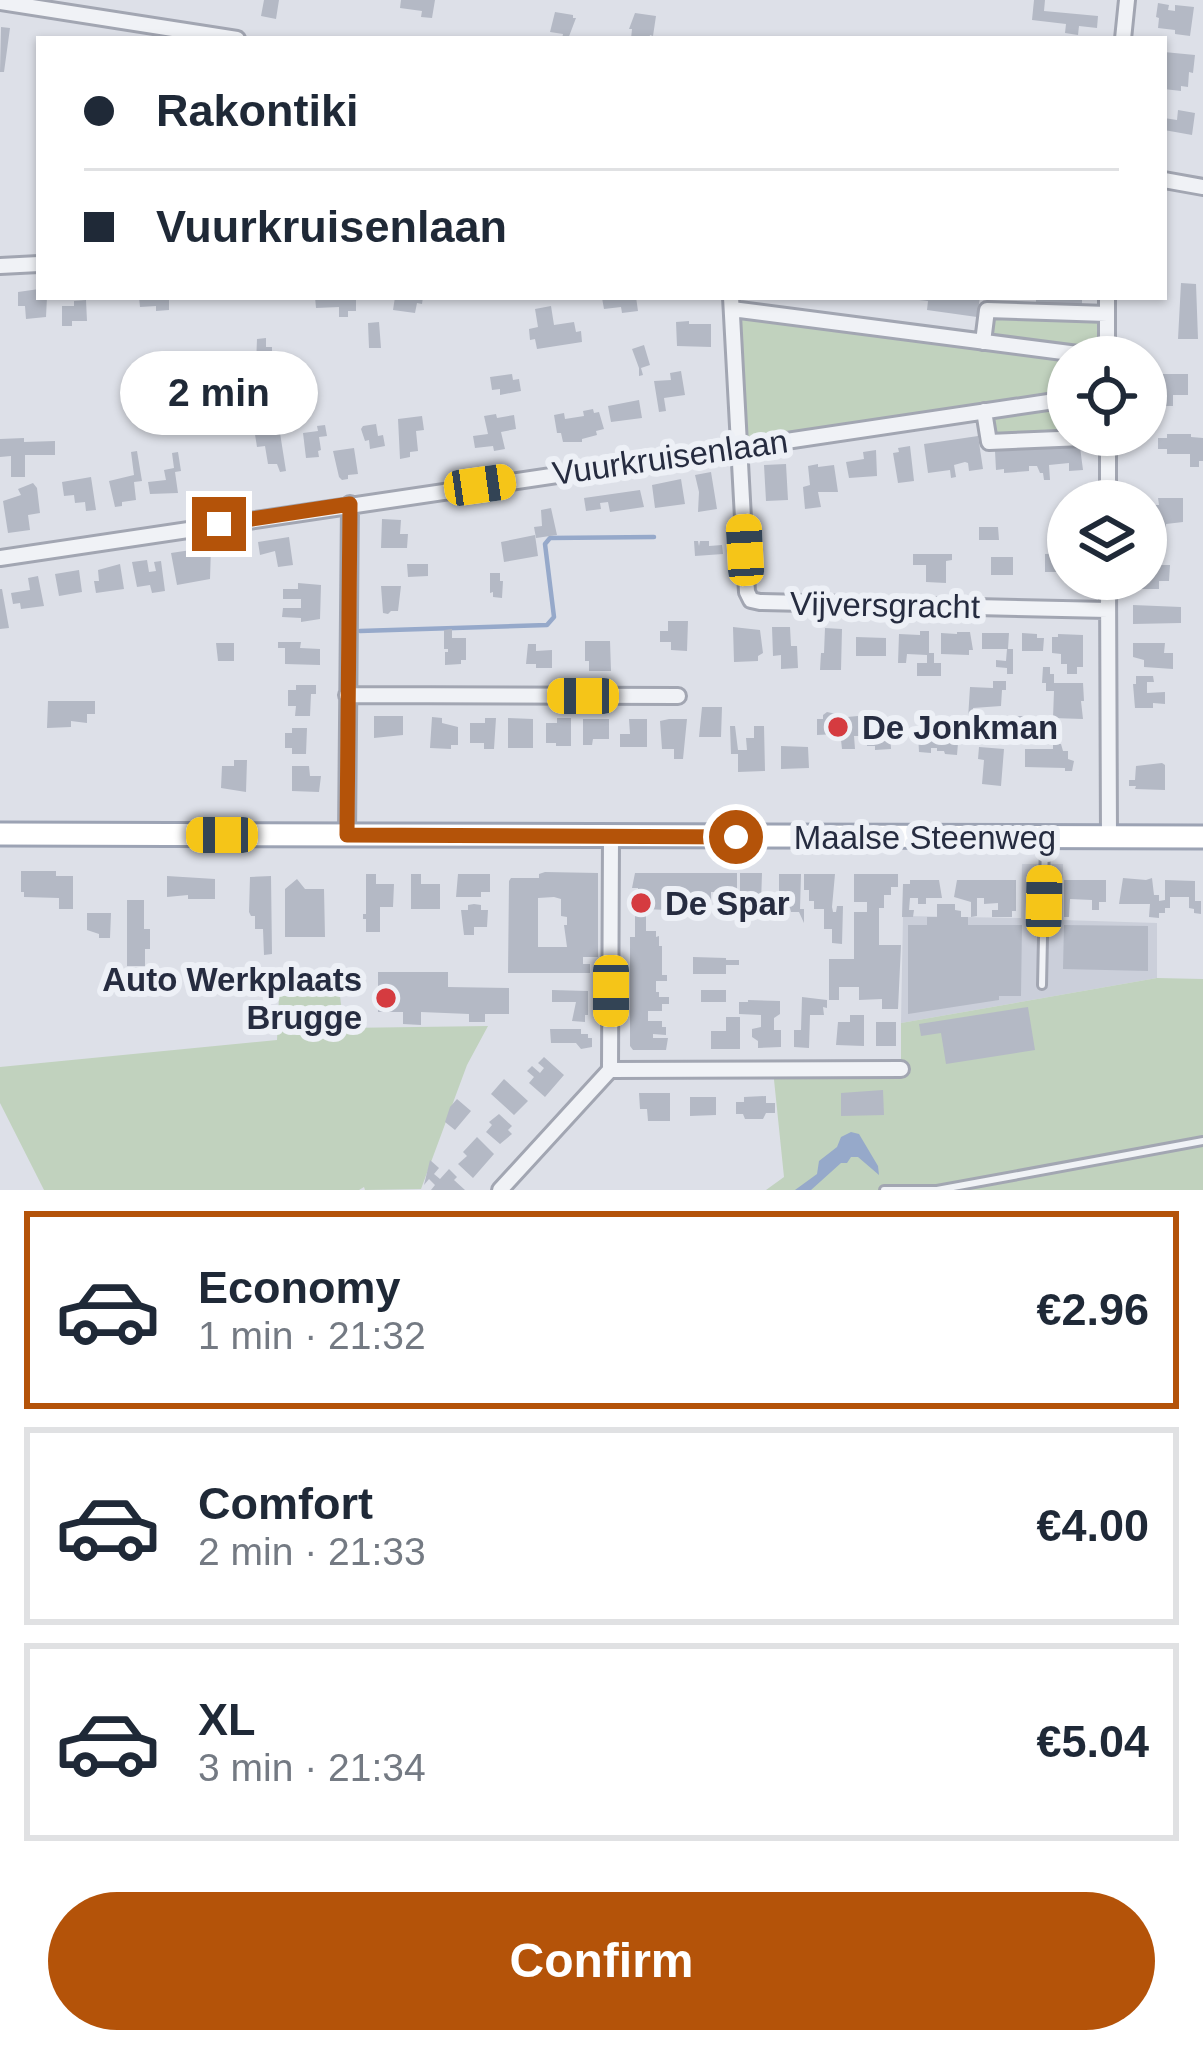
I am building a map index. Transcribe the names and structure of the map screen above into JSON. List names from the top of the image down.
{
  "streets": {
    "main road": ["Maalse Steenweg"],
    "street": ["Vuurkruisenlaan", "Vijversgracht"]
  },
  "crossings": [
    ["Vuurkruisenlaan", "Vijversgracht"]
  ],
  "places": ["De Jonkman", "De Spar", "Auto Werkplaats Brugge"],
  "page": {
    "banner": ["Rakontiki", "Vuurkruisenlaan"],
    "bubble": "2 min",
    "list": [
      {
        "name": "Economy",
        "note": "1 min · 21:32",
        "value": "€2.96"
      },
      {
        "name": "Comfort",
        "note": "2 min · 21:33",
        "value": "€4.00"
      },
      {
        "name": "XL",
        "note": "3 min · 21:34",
        "value": "€5.04"
      }
    ],
    "buttons": "Confirm"
  }
}
